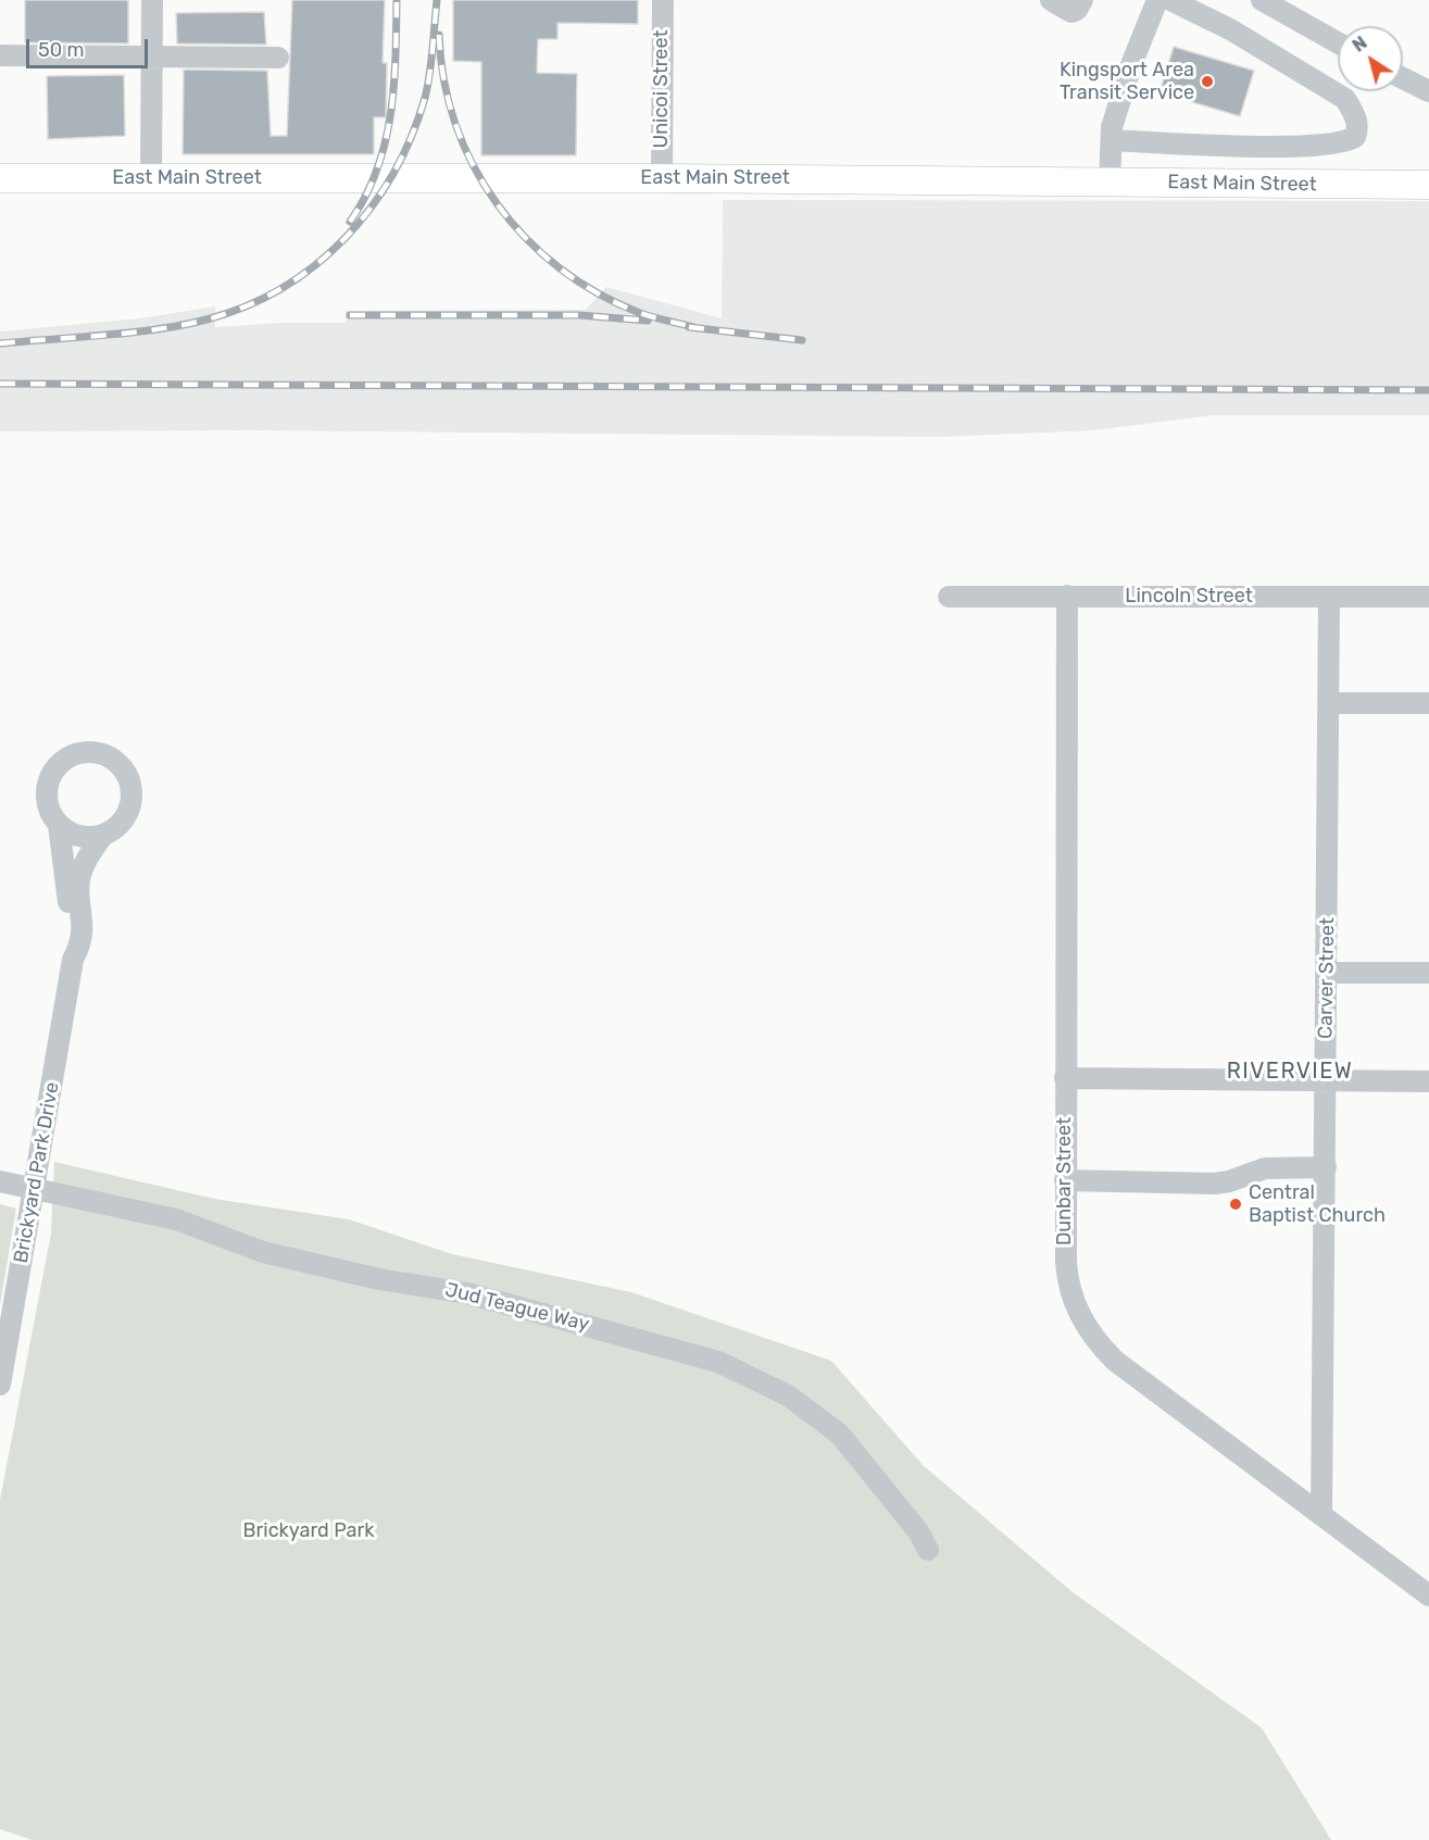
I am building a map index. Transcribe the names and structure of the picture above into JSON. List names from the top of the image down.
{
  "streets": {
    "main road": ["East Main Street"],
    "street": [
      "Unicoi Street",
      "Lincoln Street",
      "Carver Street",
      "Brickyard Park Drive",
      "Dunbar Street",
      "Jud Teague Way"
    ]
  },
  "crossings": [
    ["Unicoi Street", "East Main Street"],
    ["Lincoln Street", "Carver Street"],
    ["Lincoln Street", "Dunbar Street"],
    ["Carver Street", "Dunbar Street"],
    ["Brickyard Park Drive", "Jud Teague Way"]
  ],
  "districts": ["RIVERVIEW"],
  "parks": ["Brickyard Park"],
  "places": ["Kingsport Area Transit Service", "Central Baptist Church"],
  "scale_bar": "50 m",
  "north": "top left"
}
